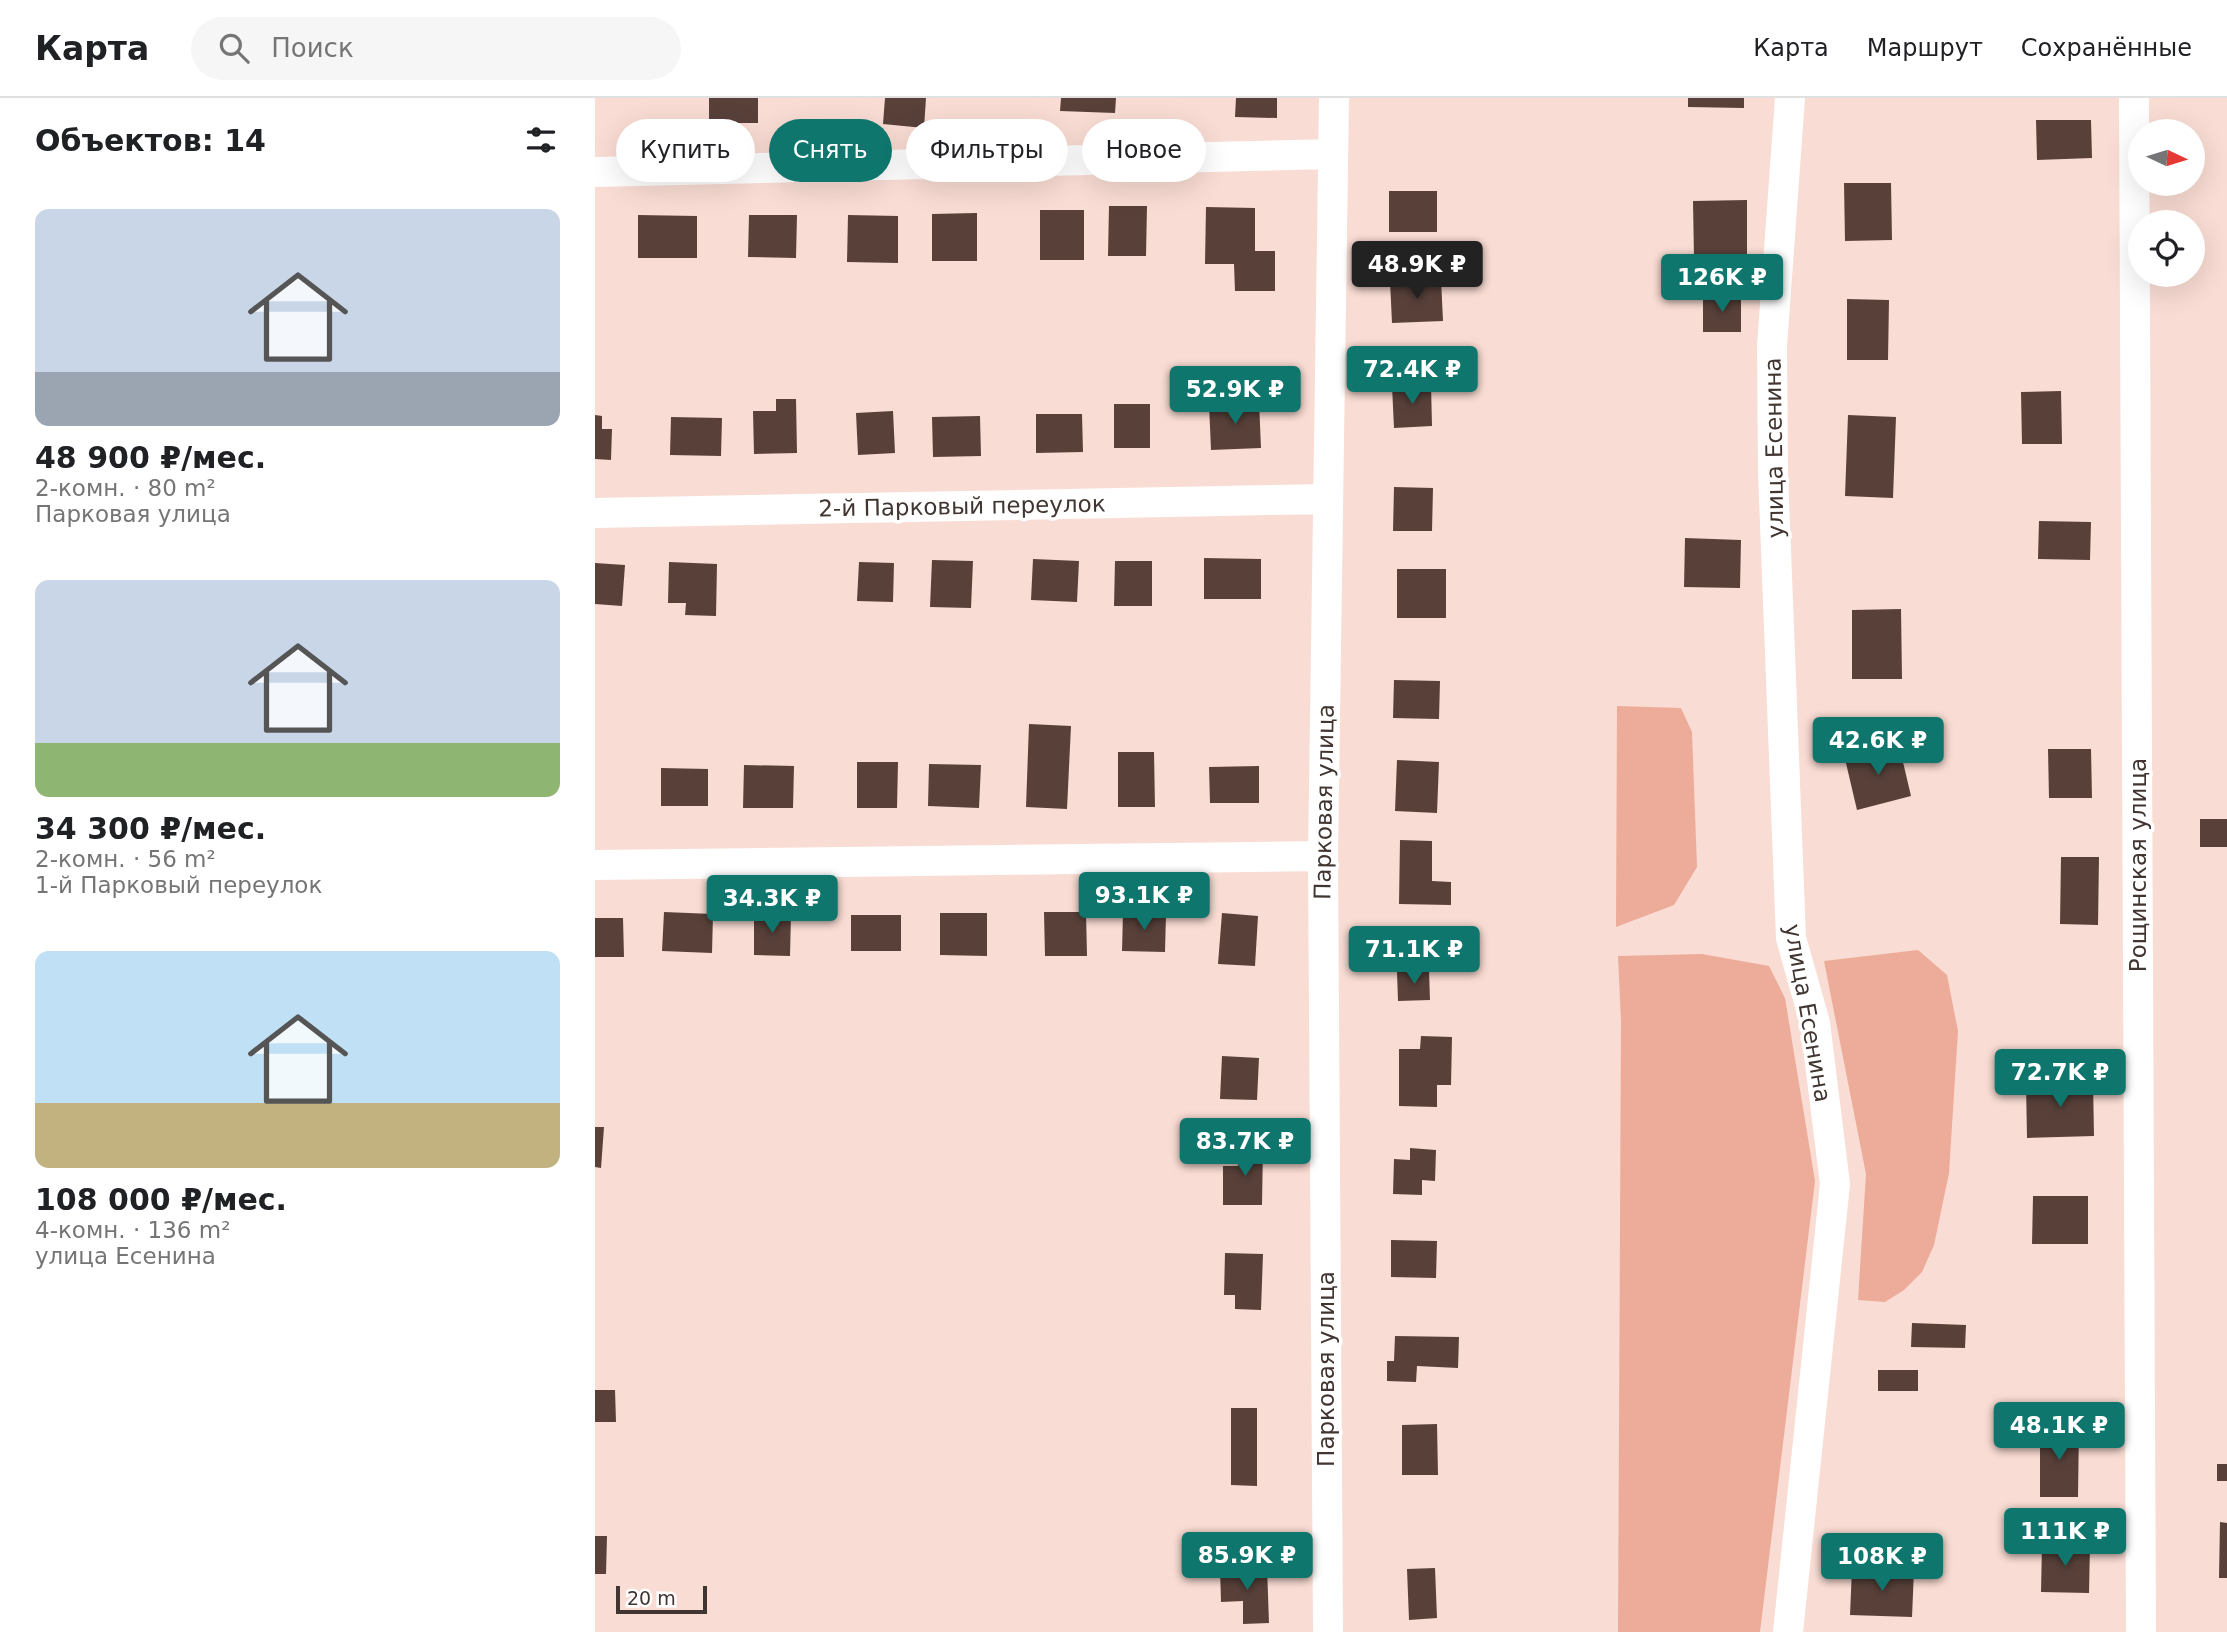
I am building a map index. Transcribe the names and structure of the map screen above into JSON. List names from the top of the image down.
{
  "streets": {
    "street": [
      "улица Есенина",
      "2-й Парковый переулок",
      "Парковая улица",
      "Рощинская улица"
    ]
  },
  "crossings": [
    ["2-й Парковый переулок", "Парковая улица"]
  ],
  "scale_bar": "20 m",
  "north": "right",
  "page": {
    "header": "Карта",
    "search": "Поиск",
    "nav": ["Карта", "Маршрут", "Сохранённые"],
    "heading": "Объектов: 14",
    "chip": [
      "Купить",
      "Снять",
      "Фильтры",
      "Новое"
    ],
    "list": [
      {
        "name": "48 900 ₽/мес.",
        "note": "2-комн. · 80 m² · Парковая улица"
      },
      {
        "name": "34 300 ₽/мес.",
        "note": "2-комн. · 56 m² · 1-й Парковый переулок"
      },
      {
        "name": "108 000 ₽/мес.",
        "note": "4-комн. · 136 m² · улица Есенина"
      }
    ],
    "price": [
      "48.9K ₽",
      "126K ₽",
      "72.4K ₽",
      "52.9K ₽",
      "42.6K ₽",
      "93.1K ₽",
      "34.3K ₽",
      "71.1K ₽",
      "72.7K ₽",
      "83.7K ₽",
      "48.1K ₽",
      "111K ₽",
      "85.9K ₽",
      "108K ₽"
    ],
    "scale": "20 m"
  }
}
